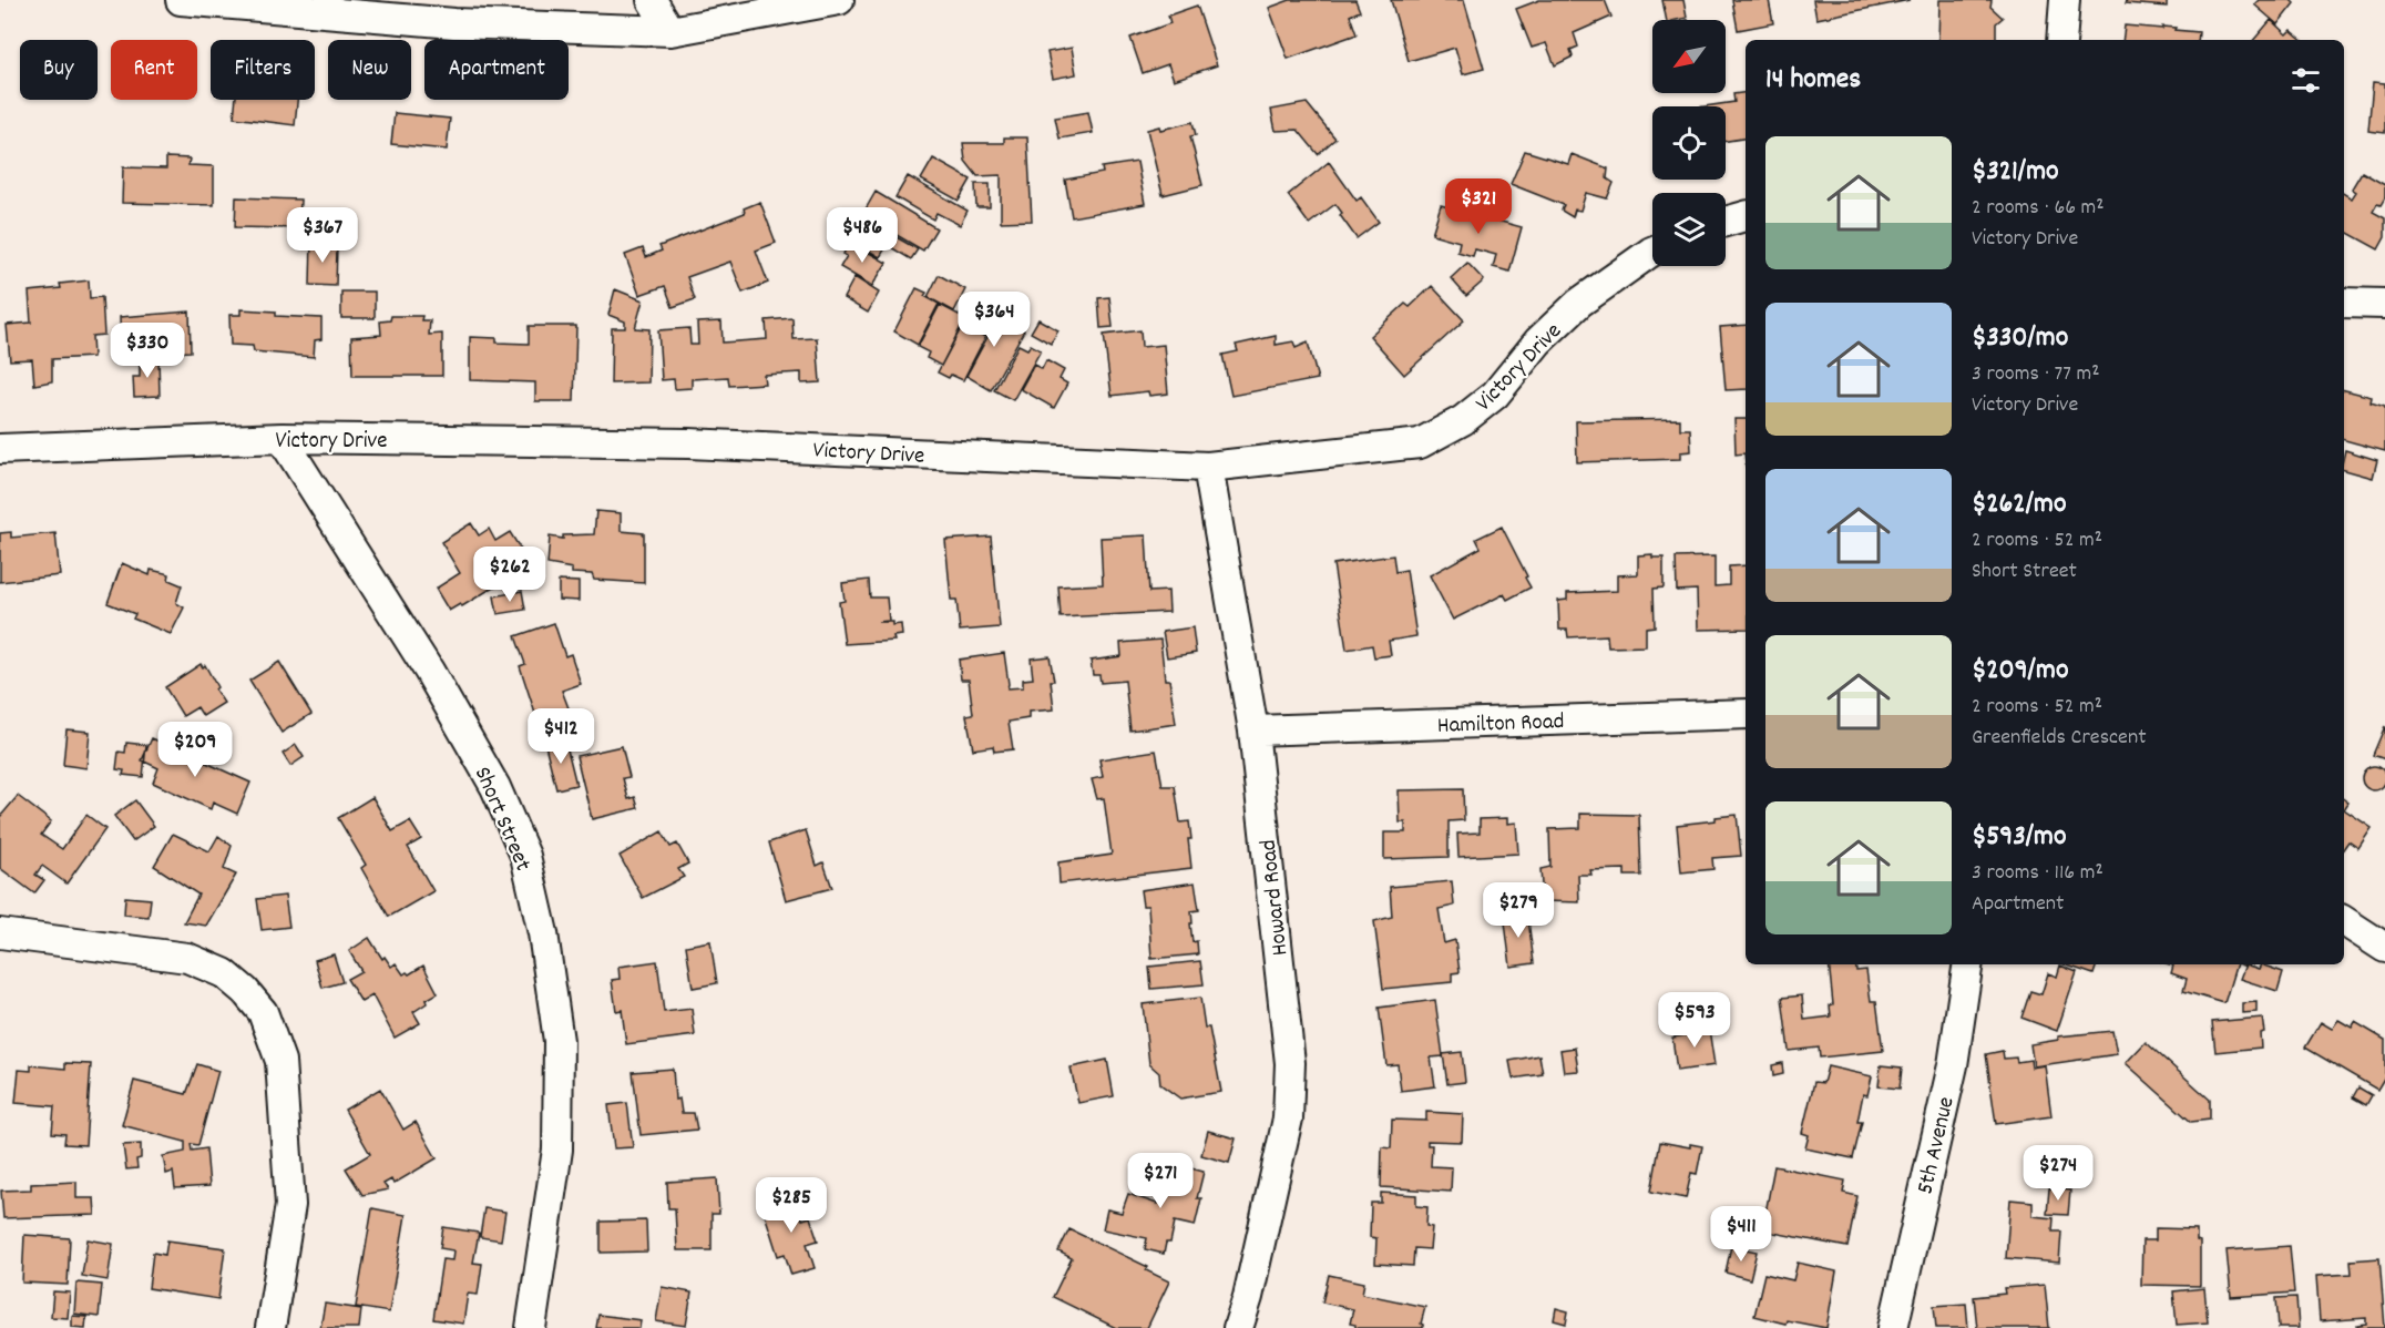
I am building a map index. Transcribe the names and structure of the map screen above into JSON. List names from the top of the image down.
{
  "streets": {
    "street": [
      "Victory Drive",
      "Hamilton Road",
      "Short Street",
      "Howard Road",
      "5th Avenue"
    ]
  },
  "crossings": [
    ["Victory Drive", "Short Street"],
    ["Victory Drive", "Howard Road"],
    ["Hamilton Road", "Howard Road"]
  ],
  "north": "bottom left",
  "page": {
    "chip": [
      "Buy",
      "Rent",
      "Filters",
      "New",
      "Apartment"
    ],
    "heading": "14 homes",
    "list": [
      {
        "name": "$321/mo",
        "note": "2 rooms · 66 m² · Victory Drive"
      },
      {
        "name": "$330/mo",
        "note": "3 rooms · 77 m² · Victory Drive"
      },
      {
        "name": "$262/mo",
        "note": "2 rooms · 52 m² · Short Street"
      },
      {
        "name": "$209/mo",
        "note": "2 rooms · 52 m² · Greenfields Crescent"
      },
      {
        "name": "$593/mo",
        "note": "3 rooms · 116 m² · Apartment"
      }
    ],
    "price": [
      "$321",
      "$367",
      "$486",
      "$364",
      "$330",
      "$262",
      "$412",
      "$209",
      "$279",
      "$593",
      "$274",
      "$271",
      "$285",
      "$411"
    ]
  }
}
